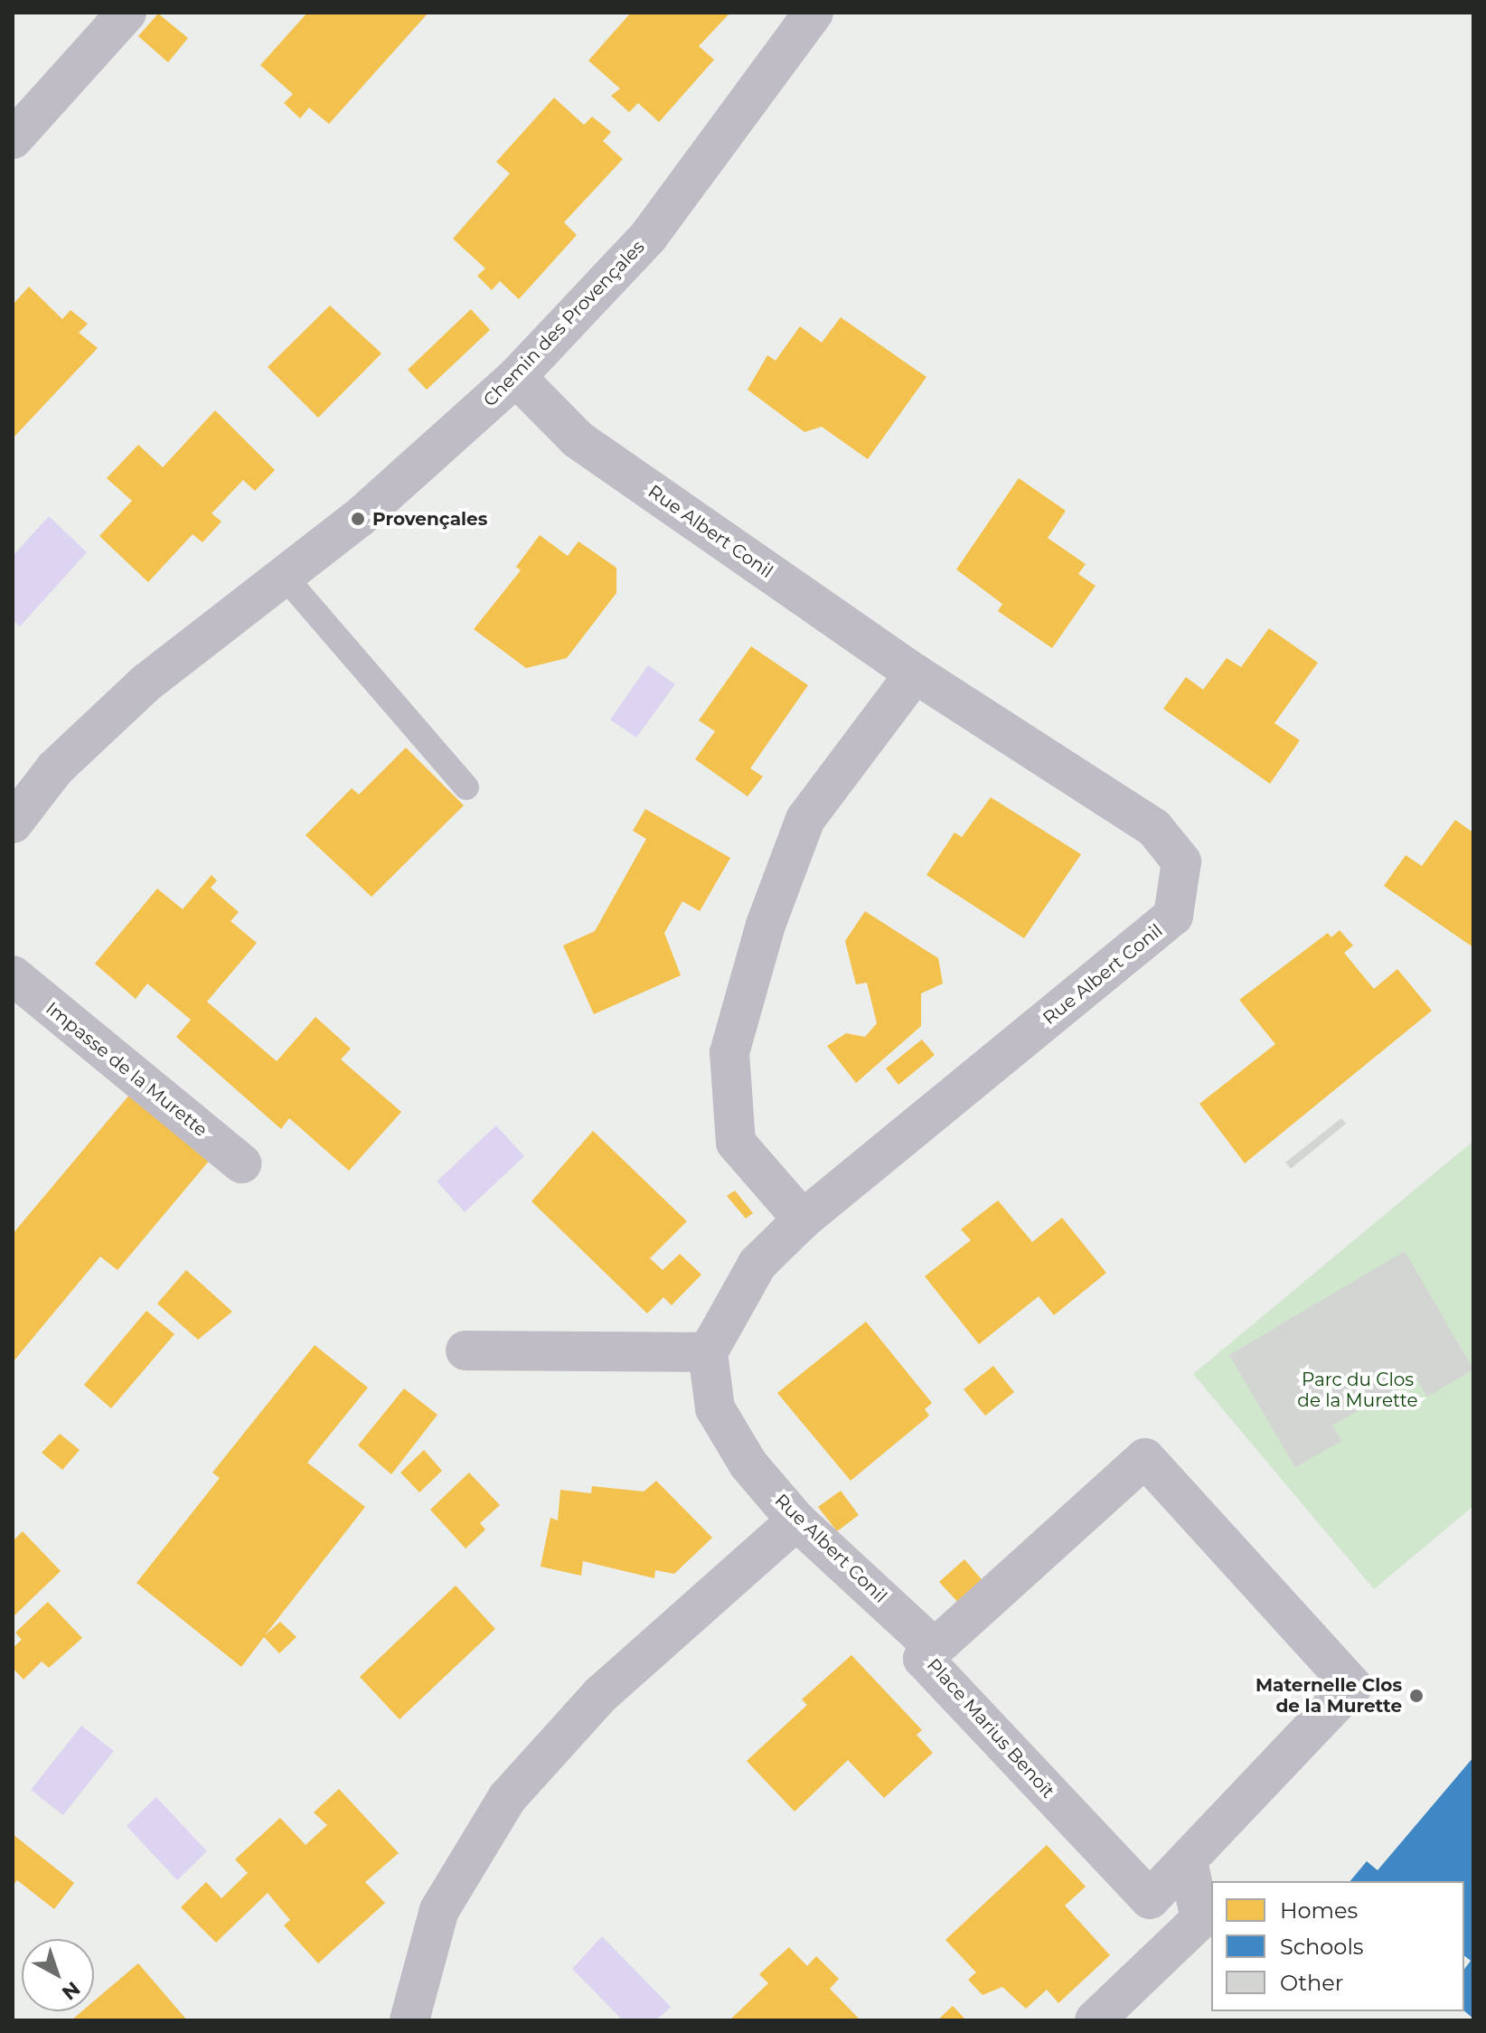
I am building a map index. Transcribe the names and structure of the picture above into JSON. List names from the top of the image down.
{
  "streets": {
    "street": [
      "Chemin des Provençales",
      "Rue Albert Conil",
      "Impasse de la Murette",
      "Place Marius Benoît"
    ]
  },
  "crossings": [
    ["Chemin des Provençales", "Rue Albert Conil"],
    ["Rue Albert Conil", "Place Marius Benoît"]
  ],
  "parks": ["Parc du Clos de la Murette"],
  "places": ["Provençales", "Maternelle Clos de la Murette"],
  "legend": ["Homes", "Schools", "Other"],
  "north": "bottom right"
}
